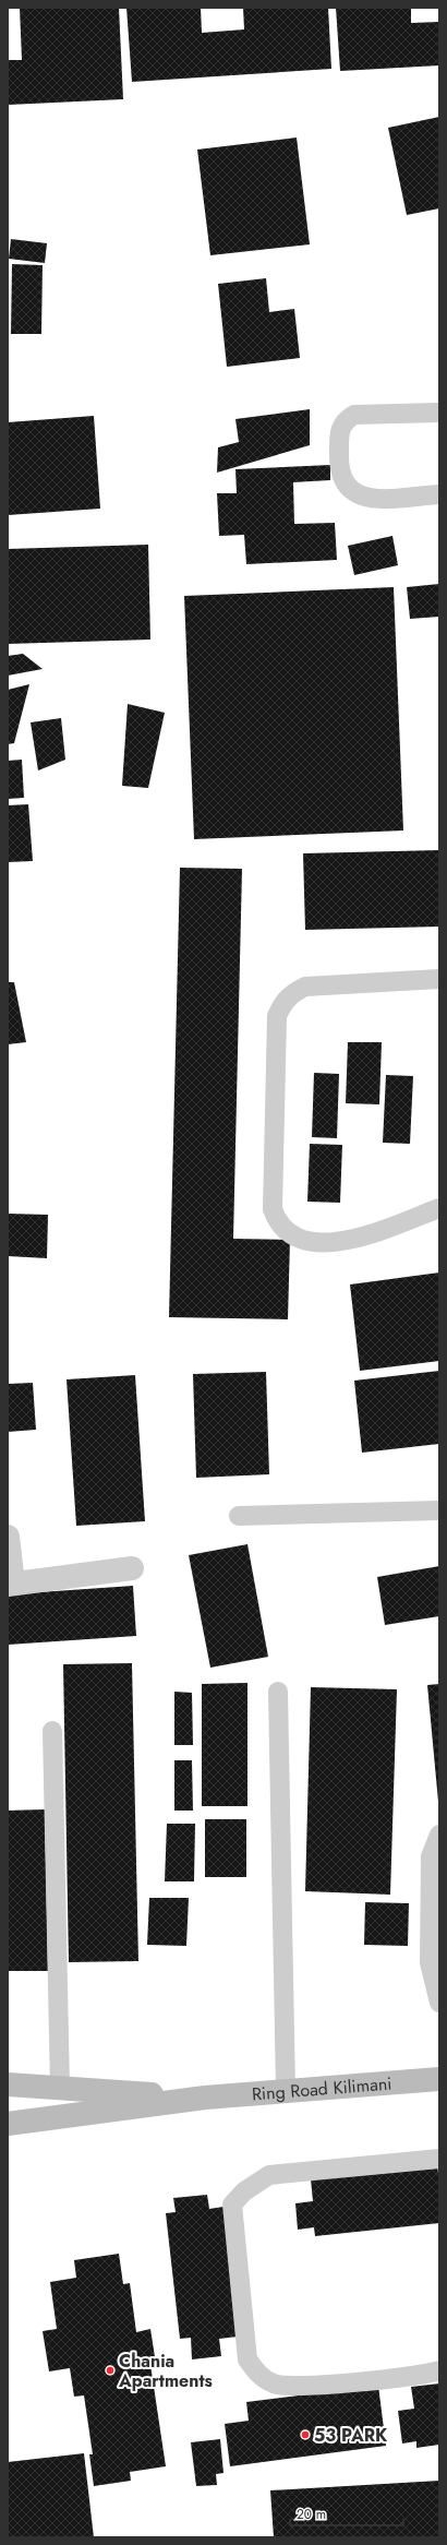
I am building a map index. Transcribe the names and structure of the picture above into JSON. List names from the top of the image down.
{
  "streets": {
    "main road": ["Ring Road Kilimani"]
  },
  "places": ["Chania Apartments", "53 PARK"],
  "scale_bar": "20 m"
}
